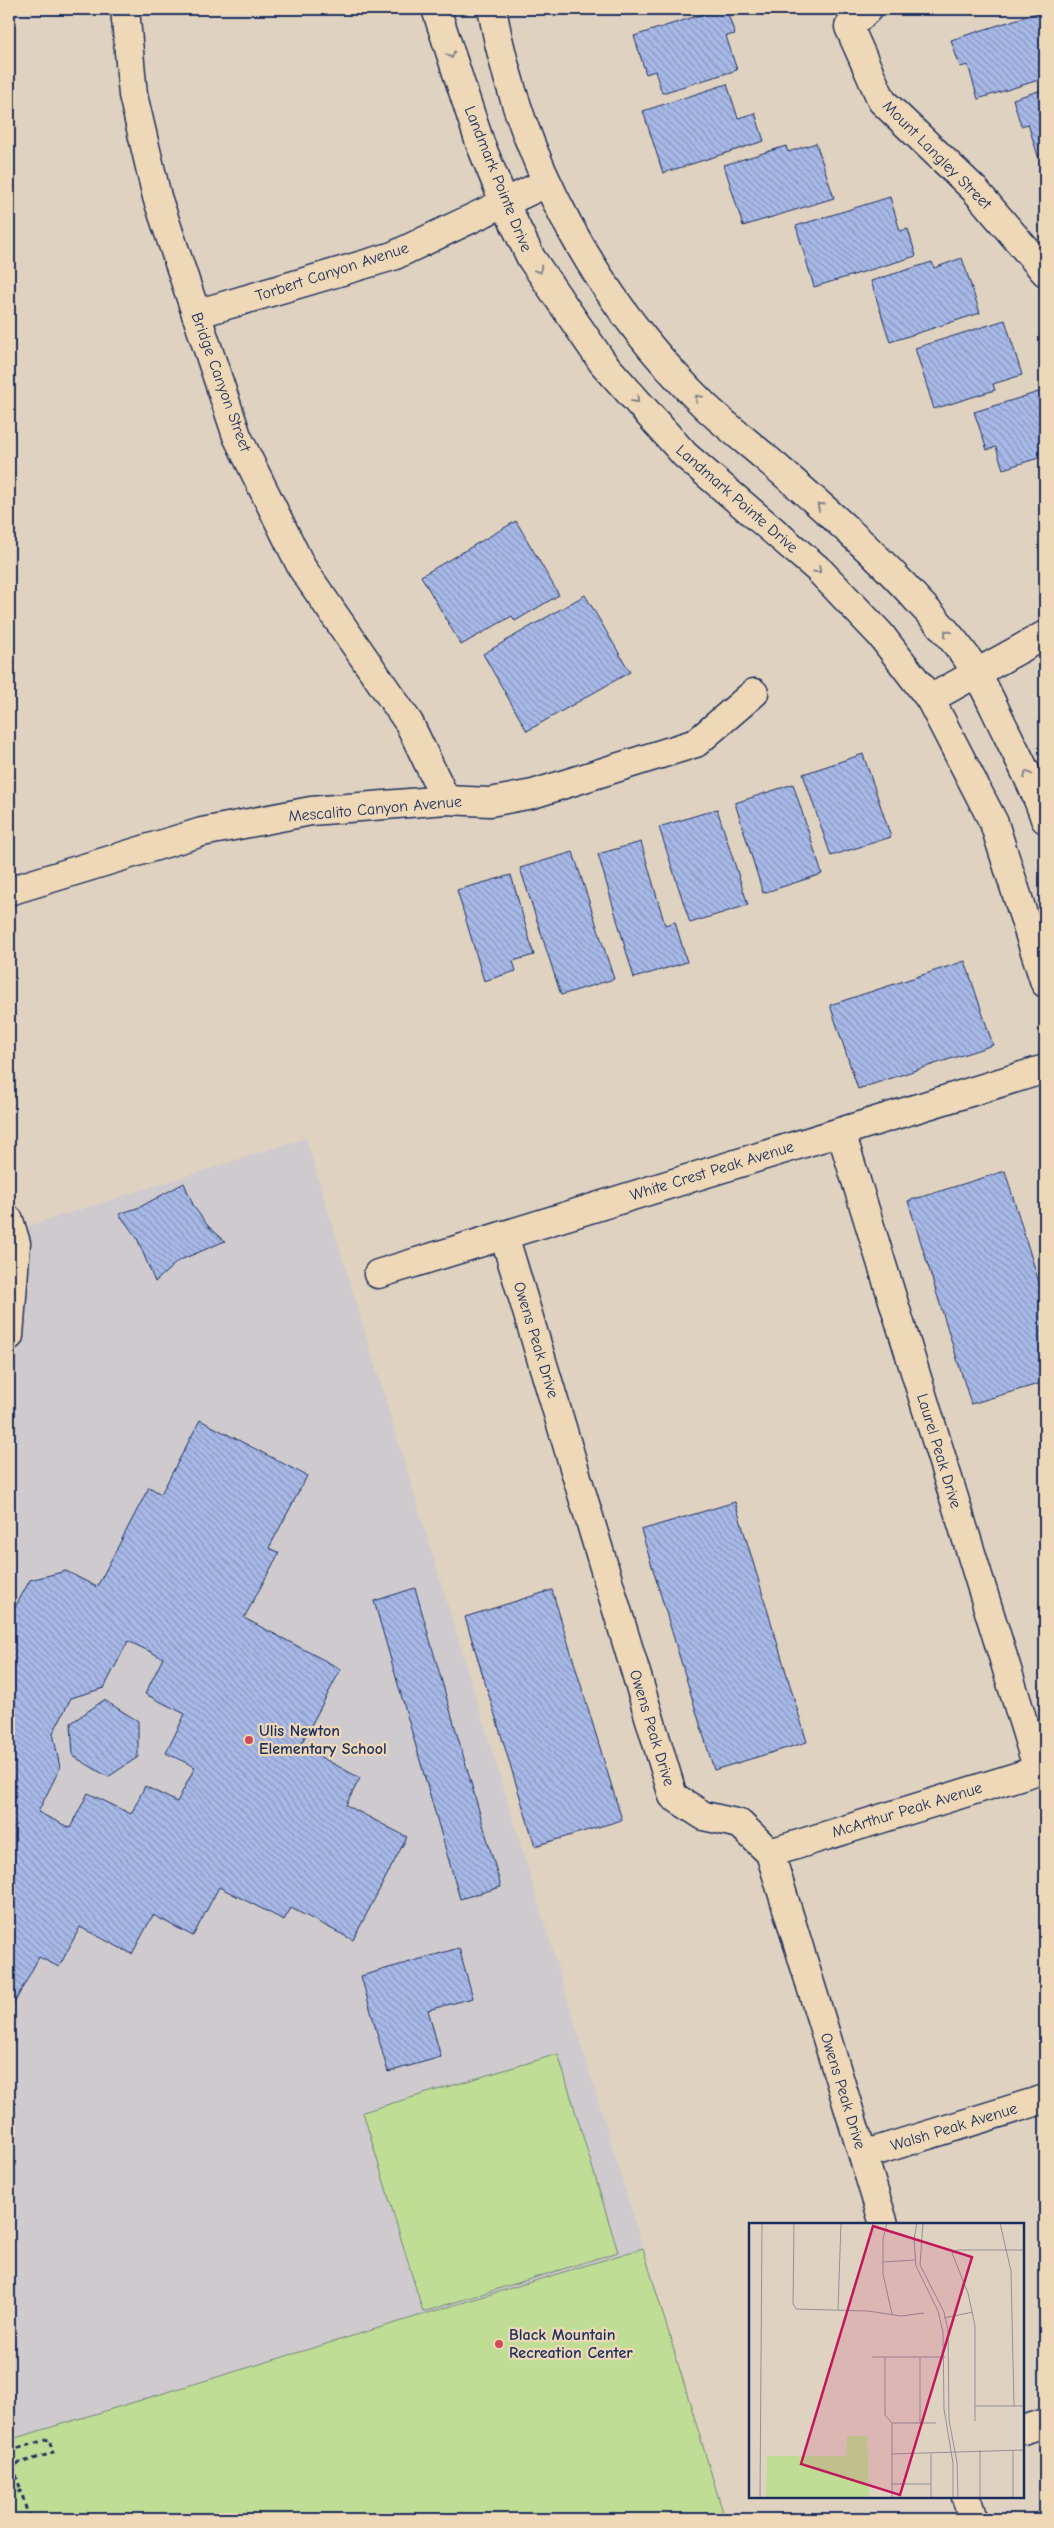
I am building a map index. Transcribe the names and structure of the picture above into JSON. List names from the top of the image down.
{
  "streets": {
    "street": [
      "Mount Langley Street",
      "Landmark Pointe Drive",
      "Torbert Canyon Avenue",
      "Bridge Canyon Street",
      "Mescalito Canyon Avenue",
      "White Crest Peak Avenue",
      "Owens Peak Drive",
      "Laurel Peak Drive",
      "McArthur Peak Avenue",
      "Walsh Peak Avenue"
    ]
  },
  "crossings": [
    ["Landmark Pointe Drive", "Torbert Canyon Avenue"],
    ["Torbert Canyon Avenue", "Bridge Canyon Street"],
    ["Bridge Canyon Street", "Mescalito Canyon Avenue"],
    ["White Crest Peak Avenue", "Owens Peak Drive"],
    ["White Crest Peak Avenue", "Laurel Peak Drive"],
    ["Owens Peak Drive", "McArthur Peak Avenue"],
    ["Owens Peak Drive", "Walsh Peak Avenue"],
    ["Laurel Peak Drive", "McArthur Peak Avenue"]
  ],
  "places": ["Ulis Newton Elementary School", "Black Mountain Recreation Center"]
}
